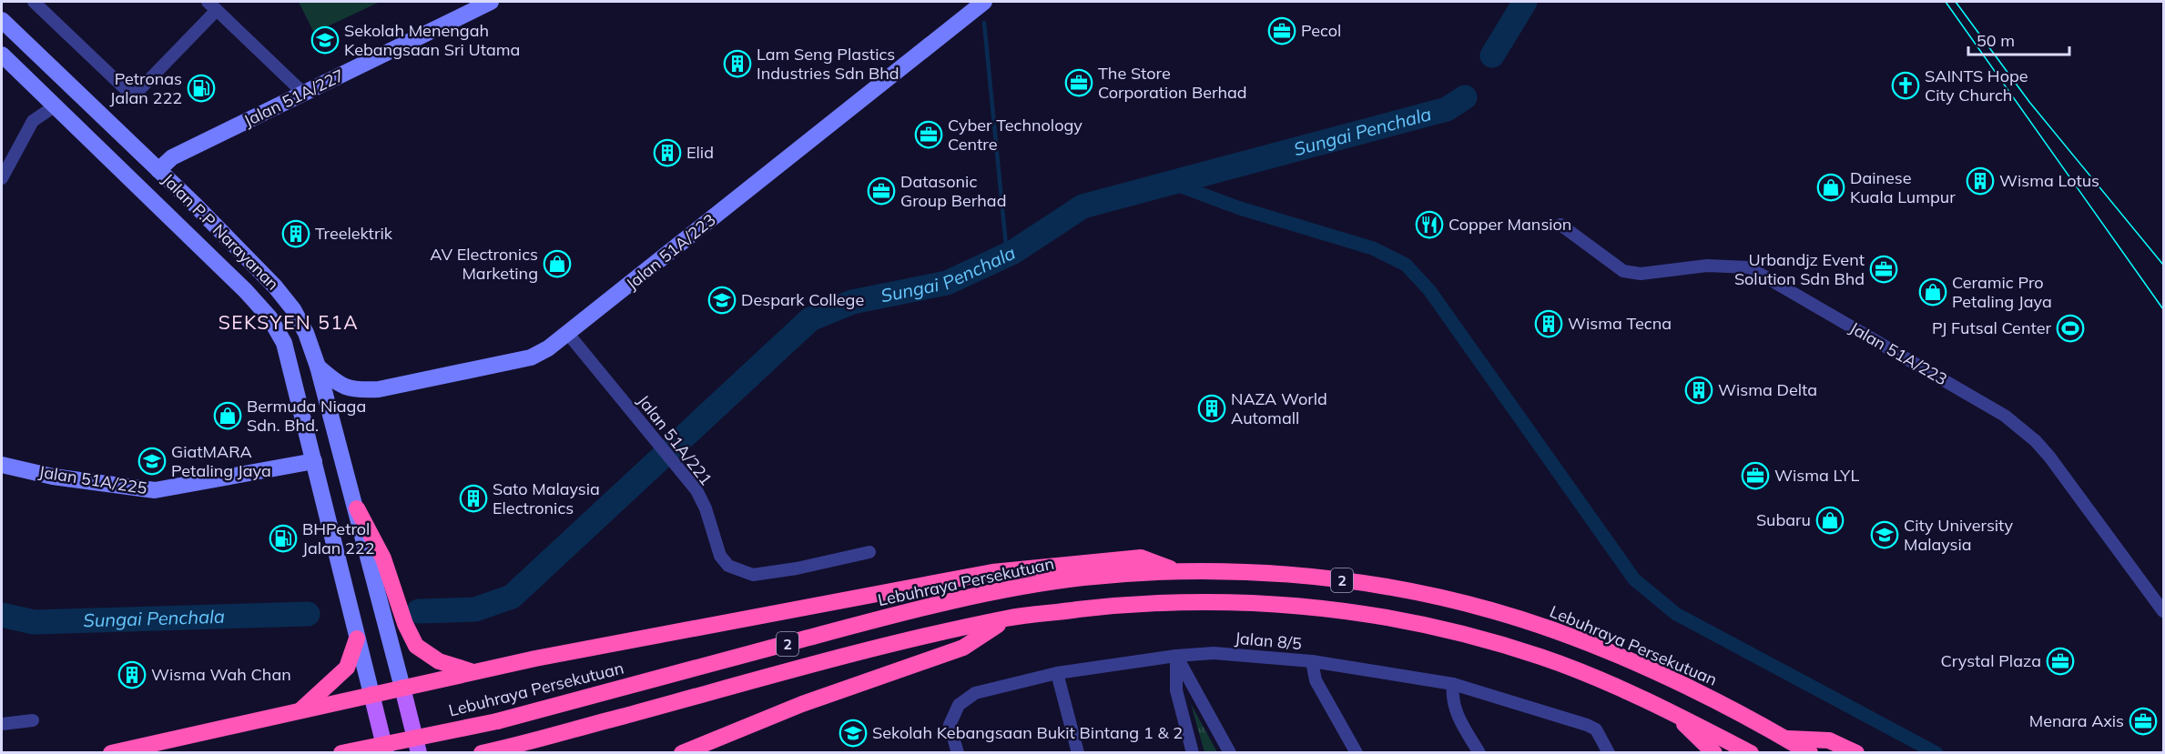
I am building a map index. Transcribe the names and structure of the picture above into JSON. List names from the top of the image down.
{
  "streets": {
    "highway": ["2", "Lebuhraya Persekutuan"],
    "main road": [
      "Jalan 51A/227",
      "Jalan P.P Narayanan",
      "Jalan 51A/223",
      "Jalan 51A/225"
    ],
    "street": ["Jalan 51A/221", "Jalan 8/5"]
  },
  "crossings": [
    ["Jalan 51A/227", "Jalan P.P Narayanan"],
    ["Jalan P.P Narayanan", "Jalan 51A/223"],
    ["Jalan P.P Narayanan", "Jalan 51A/225"],
    ["Jalan 51A/223", "Jalan 51A/221"]
  ],
  "districts": ["SEKSYEN 51A"],
  "water": ["Sungai Penchala"],
  "places": {
    "office": [
      "Pecol",
      "The Store Corporation Berhad",
      "Cyber Technology Centre",
      "Datasonic Group Berhad",
      "Urbandjz Event Solution Sdn Bhd",
      "Wisma LYL",
      "Crystal Plaza",
      "Menara Axis"
    ],
    "school or university": [
      "Sekolah Menengah Kebangsaan Sri Utama",
      "Despark College",
      "GiatMARA Petaling Jaya",
      "City University Malaysia",
      "Sekolah Kebangsaan Bukit Bintang 1 & 2"
    ],
    "building": [
      "Lam Seng Plastics Industries Sdn Bhd",
      "Elid",
      "Wisma Lotus",
      "Treelektrik",
      "Wisma Tecna",
      "Wisma Delta",
      "NAZA World Automall",
      "Sato Malaysia Electronics",
      "Wisma Wah Chan"
    ],
    "church": ["SAINTS Hope City Church"],
    "fuel station": ["Petronas Jalan 222", "BHPetrol Jalan 222"],
    "shop": [
      "Dainese Kuala Lumpur",
      "AV Electronics Marketing",
      "Ceramic Pro Petaling Jaya",
      "Bermuda Niaga Sdn. Bhd.",
      "Subaru"
    ],
    "restaurant": ["Copper Mansion"],
    "sports": ["PJ Futsal Center"]
  },
  "scale_bar": "50 m"
}
